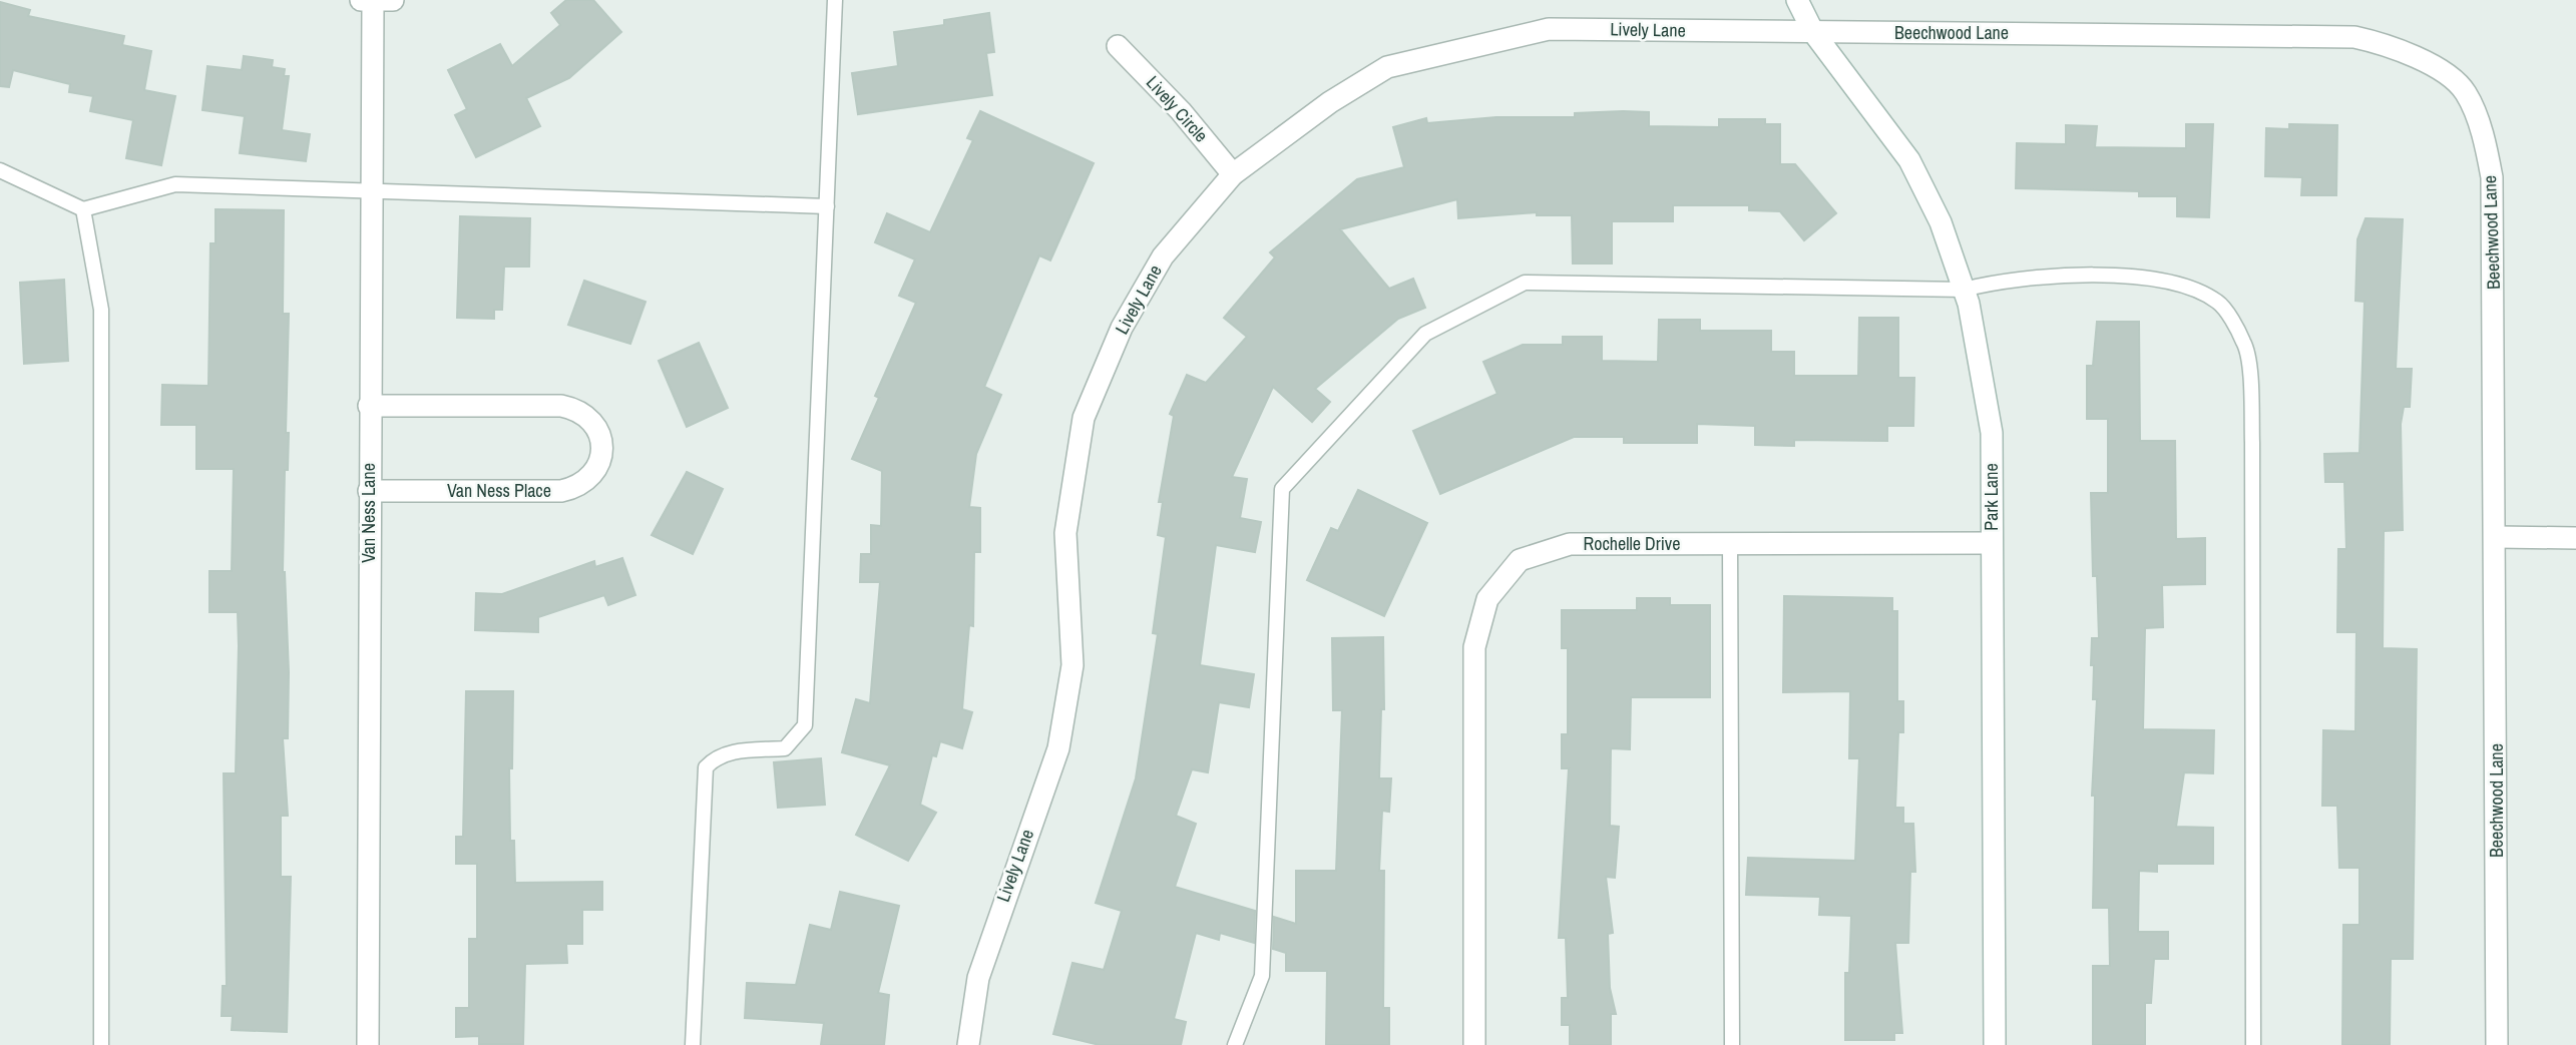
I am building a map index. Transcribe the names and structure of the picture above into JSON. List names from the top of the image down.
{
  "streets": {
    "street": [
      "Lively Lane",
      "Beechwood Lane",
      "Lively Circle",
      "Van Ness Place",
      "Park Lane",
      "Van Ness Lane",
      "Rochelle Drive"
    ]
  },
  "crossings": [
    ["Lively Lane", "Beechwood Lane"],
    ["Lively Lane", "Lively Circle"],
    ["Lively Lane", "Park Lane"],
    ["Beechwood Lane", "Park Lane"],
    ["Van Ness Place", "Van Ness Lane"],
    ["Park Lane", "Rochelle Drive"]
  ]
}
